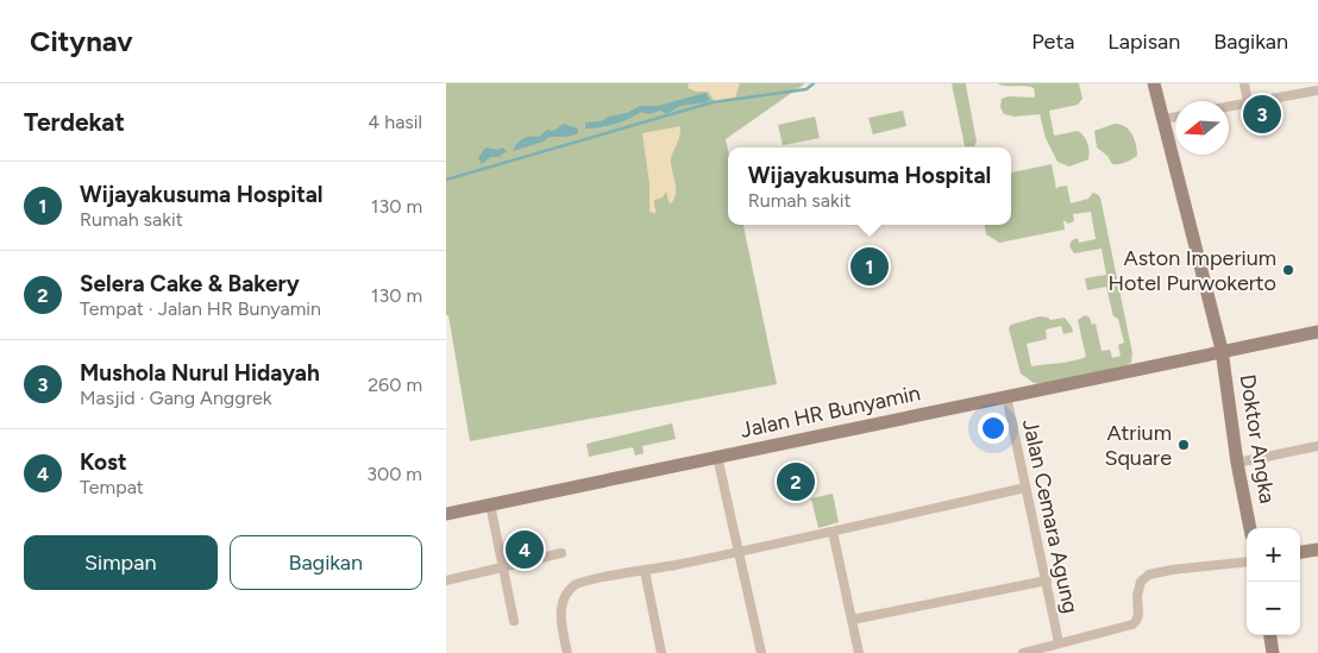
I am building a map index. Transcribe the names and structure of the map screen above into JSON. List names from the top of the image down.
{
  "streets": {
    "main road": ["Jalan HR Bunyamin", "Doktor Angka"],
    "street": ["Jalan Cemara Agung"]
  },
  "crossings": [
    ["Jalan HR Bunyamin", "Doktor Angka"],
    ["Jalan HR Bunyamin", "Jalan Cemara Agung"]
  ],
  "places": ["Aston Imperium Hotel Purwokerto", "Atrium Square"],
  "north": "left",
  "page": {
    "header": "Citynav",
    "nav": ["Peta", "Lapisan", "Bagikan"],
    "heading": ["Terdekat", "4 hasil"],
    "pins": [
      "3",
      "1",
      "2",
      "4"
    ],
    "popup": ["Wijayakusuma Hospital", "Rumah sakit"],
    "list": [
      {
        "mark": "1",
        "name": "Wijayakusuma Hospital",
        "note": "Rumah sakit",
        "value": "130 m"
      },
      {
        "mark": "2",
        "name": "Selera Cake & Bakery",
        "note": "Tempat · Jalan HR Bunyamin",
        "value": "130 m"
      },
      {
        "mark": "3",
        "name": "Mushola Nurul Hidayah",
        "note": "Masjid · Gang Anggrek",
        "value": "260 m"
      },
      {
        "mark": "4",
        "name": "Kost",
        "note": "Tempat",
        "value": "300 m"
      }
    ],
    "buttons": ["Simpan", "Bagikan"],
    "map_buttons": ["+", "−"]
  }
}
